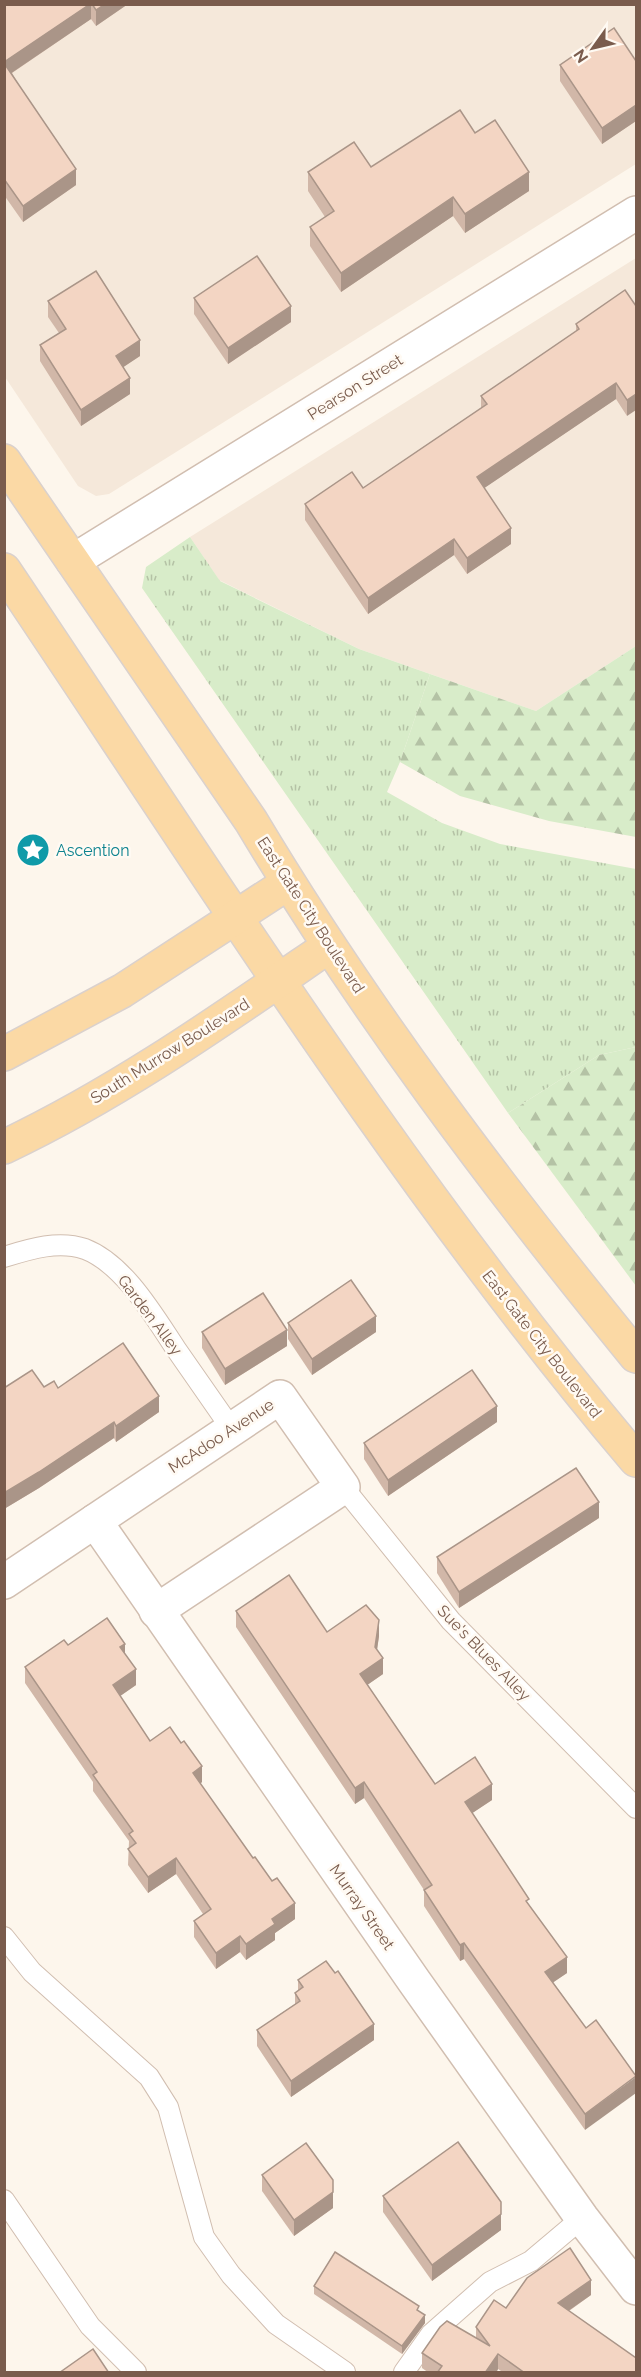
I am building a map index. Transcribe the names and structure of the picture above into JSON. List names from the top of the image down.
{
  "streets": {
    "main road": ["East Gate City Boulevard", "South Murrow Boulevard"],
    "street": ["Pearson Street", "McAdoo Avenue", "Murray Street"],
    "lane": ["Garden Alley", "Sue's Blues Alley"]
  },
  "crossings": [
    ["Pearson Street", "East Gate City Boulevard"],
    ["East Gate City Boulevard", "South Murrow Boulevard"],
    ["Garden Alley", "McAdoo Avenue"],
    ["McAdoo Avenue", "Sue's Blues Alley"],
    ["McAdoo Avenue", "Murray Street"]
  ],
  "places": {
    "place": ["Ascention"]
  },
  "north": "bottom left"
}
